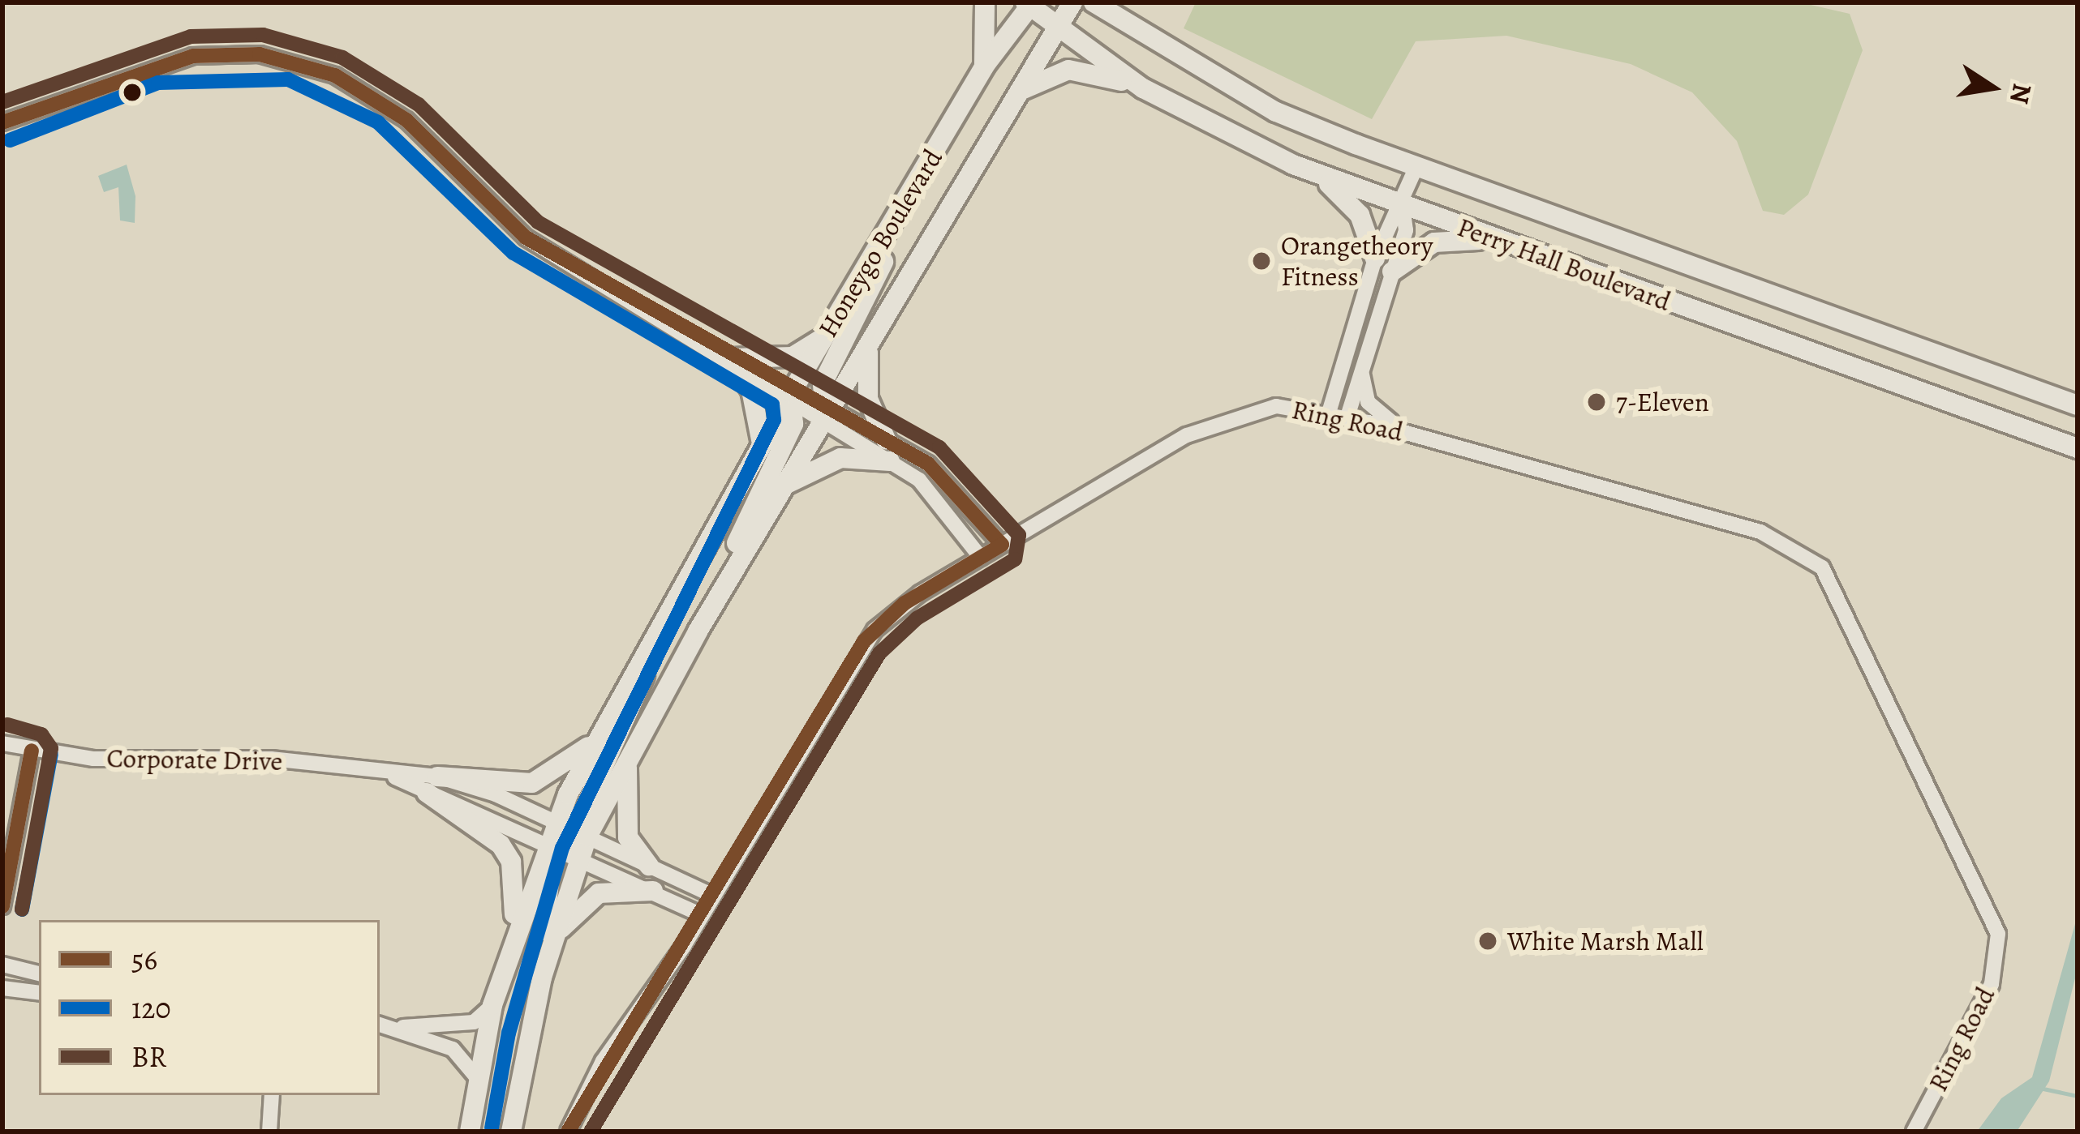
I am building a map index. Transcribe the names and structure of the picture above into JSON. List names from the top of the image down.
{
  "streets": {
    "main road": ["Honeygo Boulevard", "Perry Hall Boulevard"],
    "street": ["Ring Road", "Corporate Drive"]
  },
  "crossings": [
    ["Honeygo Boulevard", "Perry Hall Boulevard"],
    ["Honeygo Boulevard", "Corporate Drive"]
  ],
  "places": ["Orangetheory Fitness", "7-Eleven", "White Marsh Mall"],
  "lines": ["transit line BR", "transit line 56", "transit line 120"],
  "legend": ["56", "120", "BR"],
  "north": "right"
}
